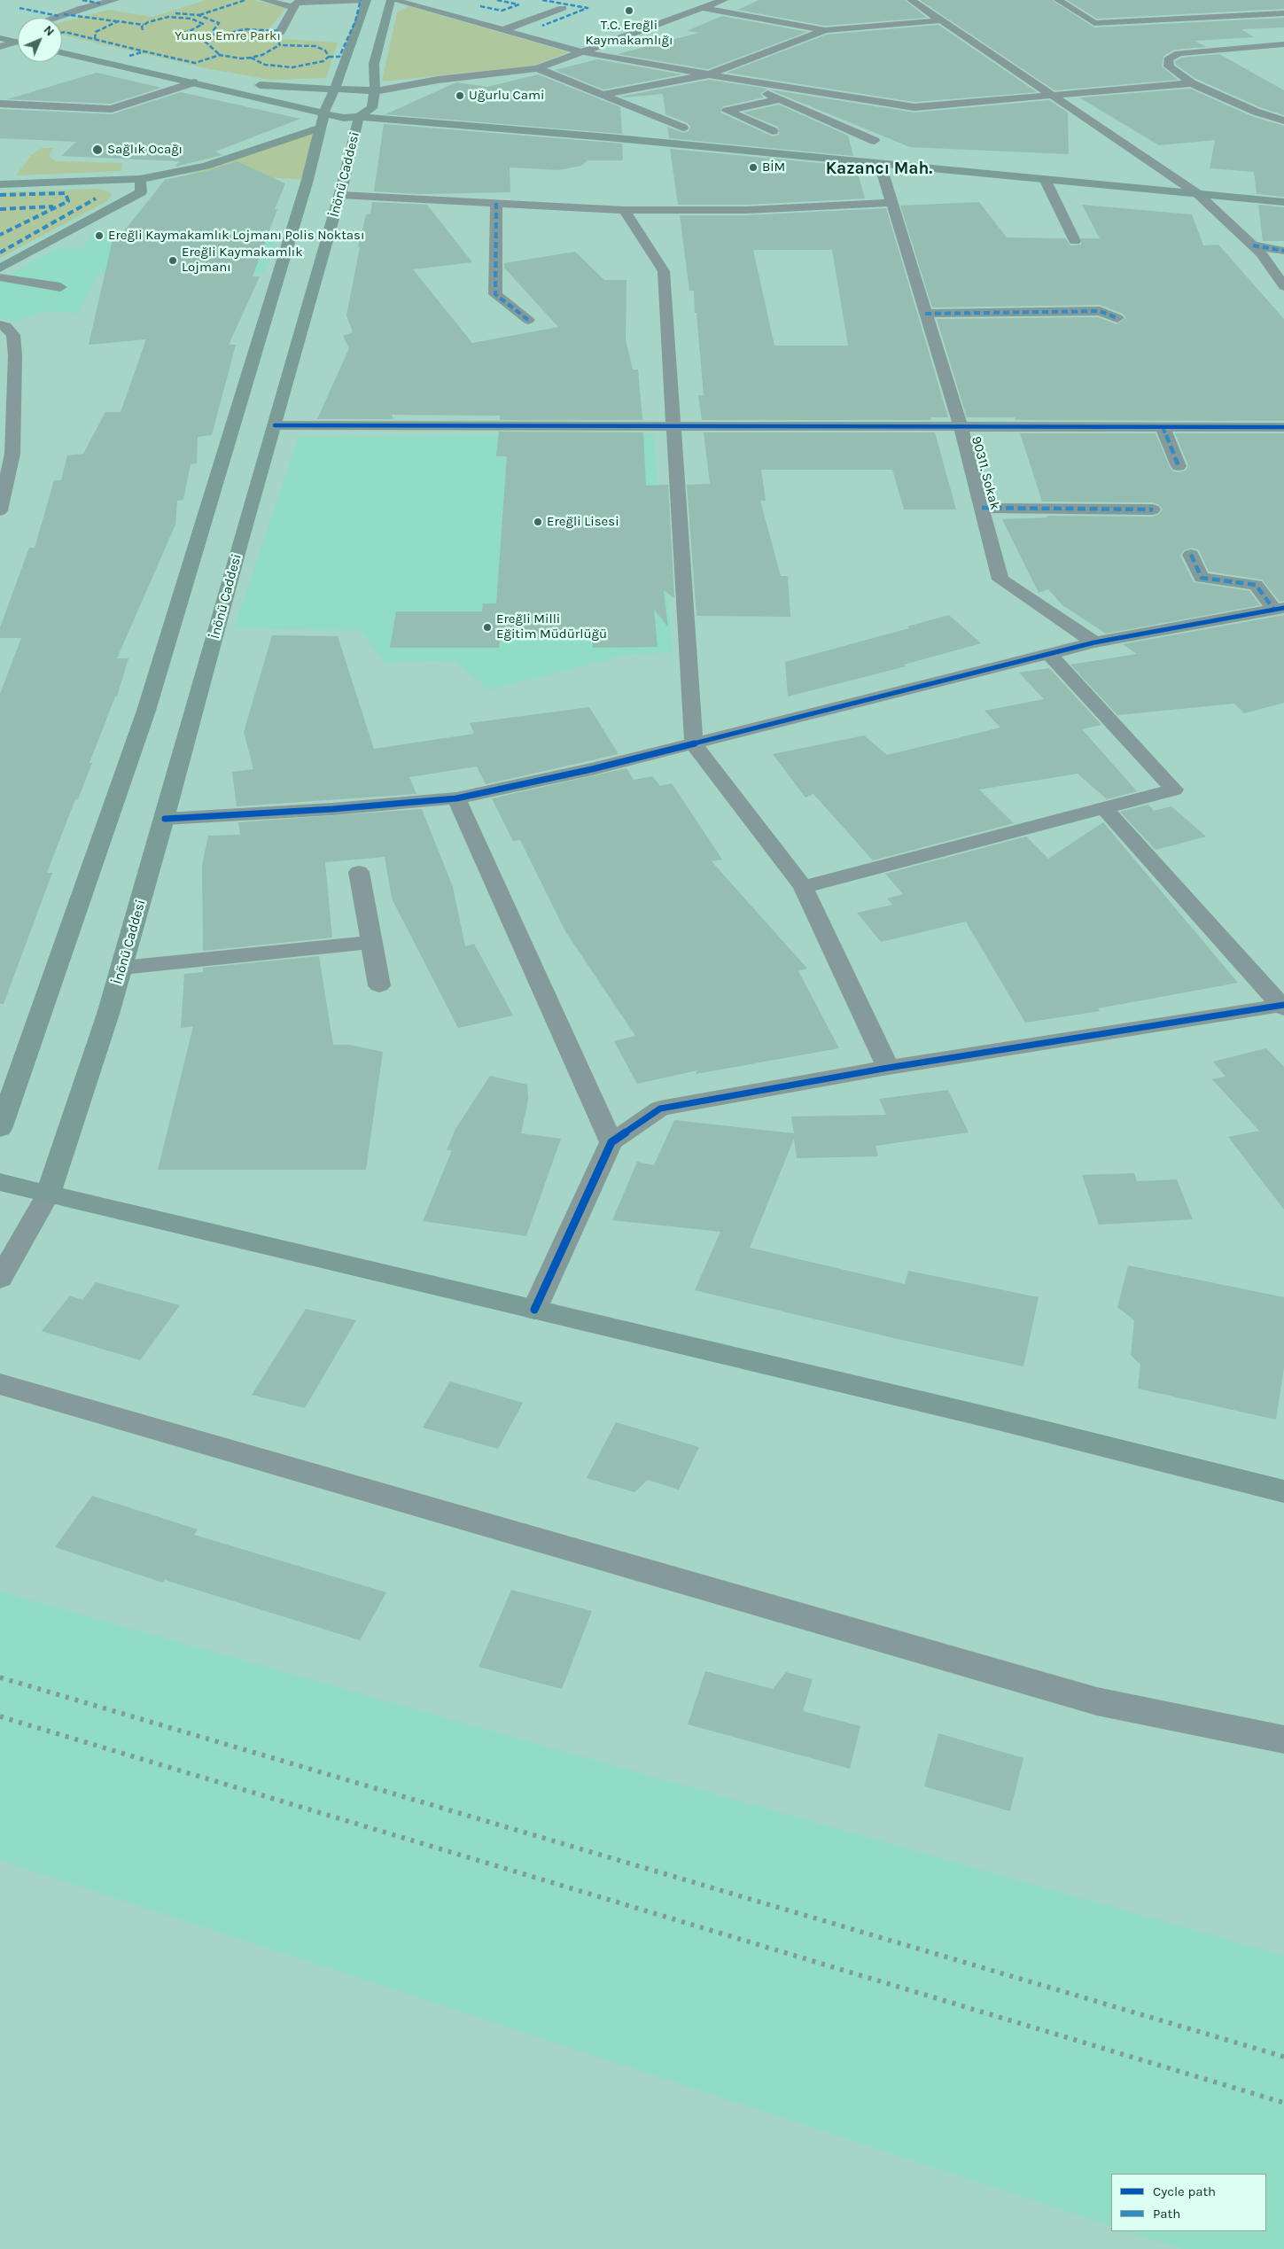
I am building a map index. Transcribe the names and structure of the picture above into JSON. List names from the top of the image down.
{
  "streets": {
    "main road": ["İnönü Caddesi"],
    "street": ["90311. Sokak"]
  },
  "districts": ["Kazancı Mah."],
  "parks": ["Yunus Emre Parkı"],
  "places": [
    "T.C. Ereğli Kaymakamlığı",
    "Uğurlu Cami",
    "Sağlık Ocağı",
    "BİM",
    "Ereğli Kaymakamlık Lojmanı Polis Noktası",
    "Ereğli Kaymakamlık Lojmanı",
    "Ereğli Lisesi",
    "Ereğli Milli Eğitim Müdürlüğü"
  ],
  "legend": ["Cycle path", "Path"],
  "north": "top right"
}
